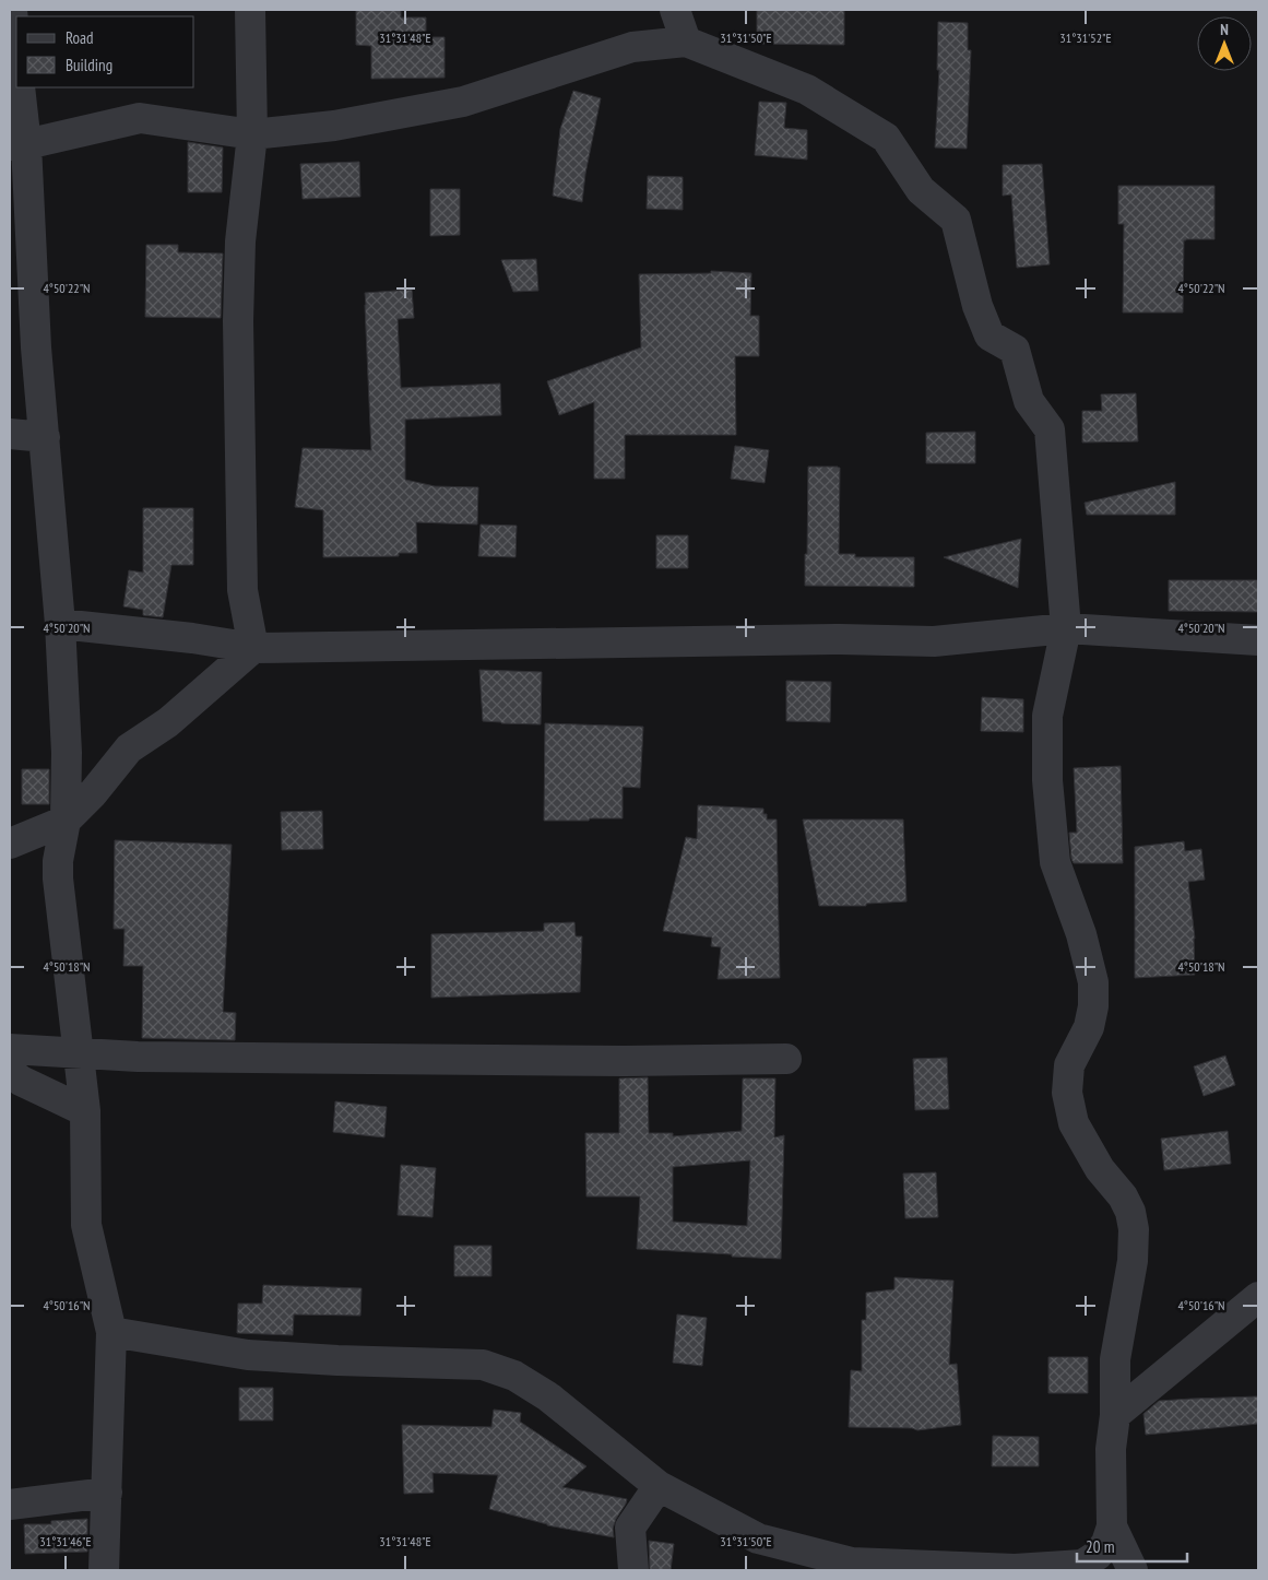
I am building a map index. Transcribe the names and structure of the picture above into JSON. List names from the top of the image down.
{
  "legend": ["Road", "Building"],
  "scale_bar": "20 m",
  "north": "top",
  "coordinates": [
    "31°31'48\"E",
    "31°31'50\"E",
    "31°31'52\"E",
    "4°50'22\"N",
    "4°50'20\"N",
    "4°50'18\"N",
    "4°50'16\"N",
    "31°31'46\"E"
  ]
}
